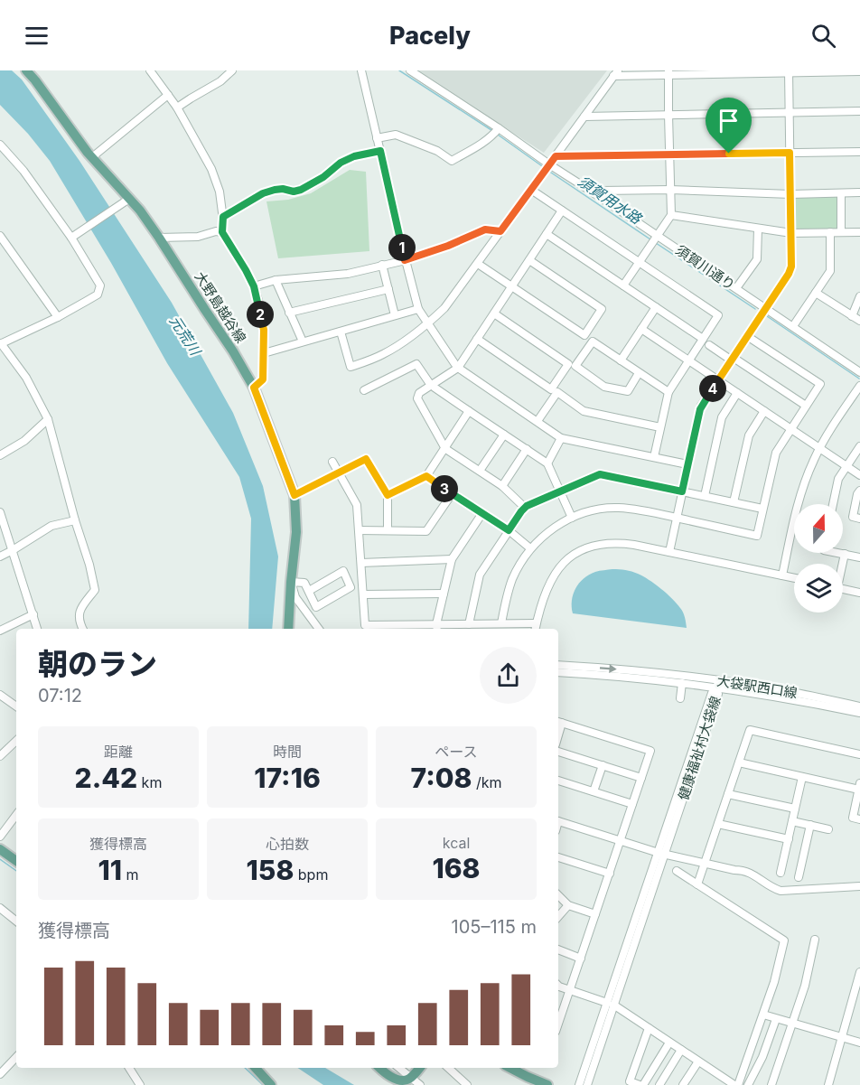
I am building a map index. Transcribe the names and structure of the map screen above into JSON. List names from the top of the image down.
{
  "streets": {
    "main road": ["大野島越谷線"],
    "street": ["須賀川通り", "大袋駅西口線", "健康福祉村大袋線"]
  },
  "crossings": [
    ["大袋駅西口線", "健康福祉村大袋線"]
  ],
  "water": ["須賀用水路", "元荒川"],
  "north": "top",
  "page": {
    "header": "Pacely",
    "pins": [
      "1",
      "2",
      "4",
      "3"
    ],
    "heading": ["朝のラン", "07:12"],
    "stats": [
      ["距離", "2.42 km"],
      ["時間", "17:16"],
      ["ペース", "7:08 /km"],
      ["獲得標高", "11 m"],
      ["心拍数", "158 bpm"],
      ["kcal", "168"]
    ],
    "chart": ["獲得標高", "105–115 m"]
  }
}
